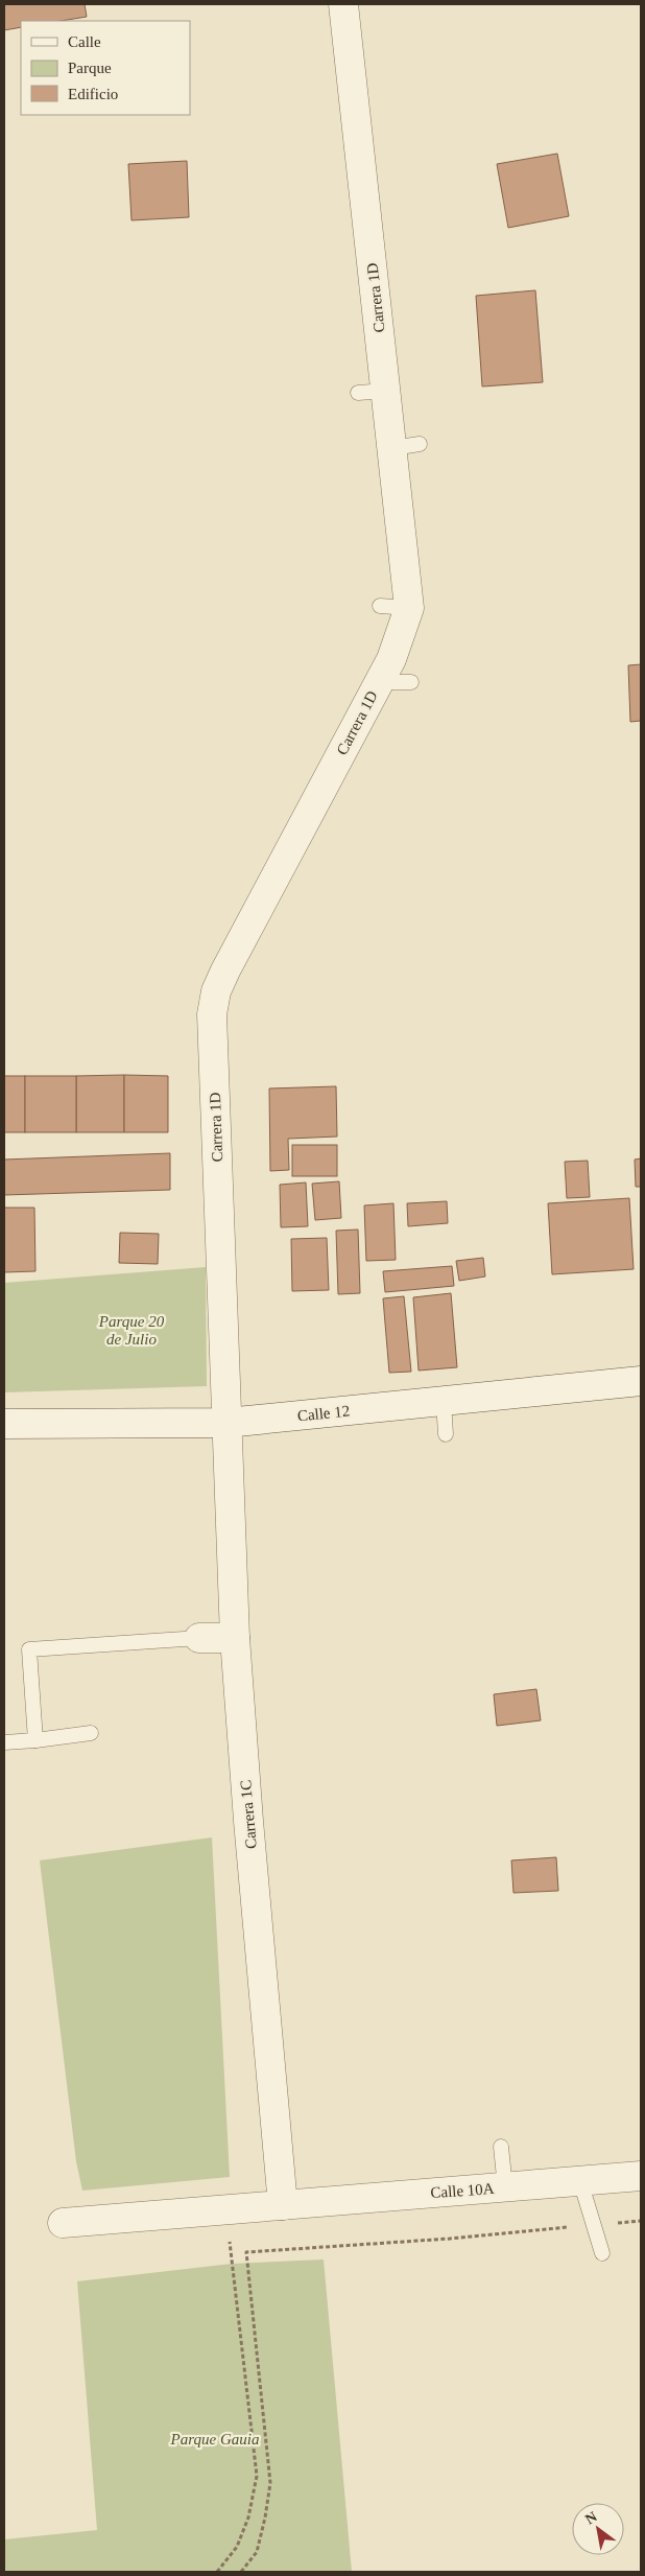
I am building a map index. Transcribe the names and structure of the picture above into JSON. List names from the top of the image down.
{
  "streets": {
    "street": [
      "Carrera 1D",
      "Calle 12",
      "Carrera 1C",
      "Calle 10A"
    ]
  },
  "crossings": [
    ["Carrera 1D", "Calle 12"],
    ["Carrera 1D", "Carrera 1C"],
    ["Calle 12", "Carrera 1C"],
    ["Carrera 1C", "Calle 10A"]
  ],
  "parks": ["Parque 20 de Julio", "Parque Gauia"],
  "legend": ["Calle", "Parque", "Edificio"],
  "north": "top left"
}
